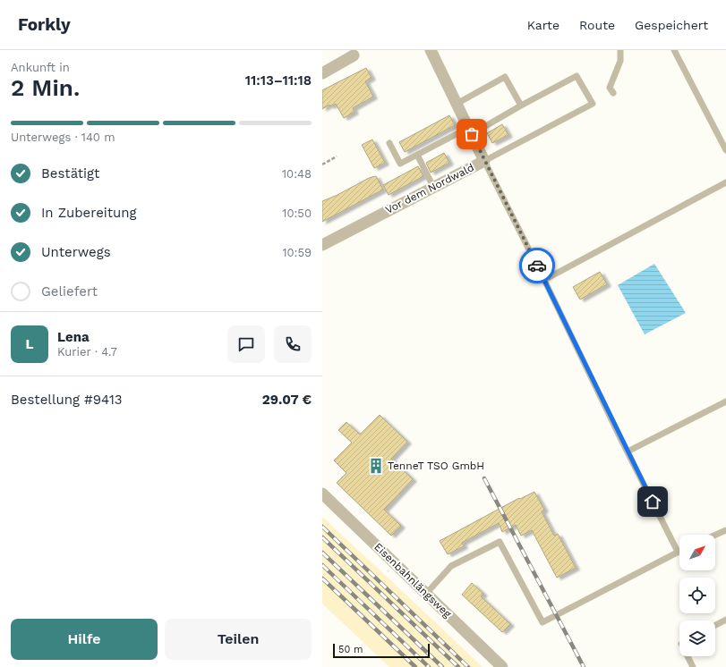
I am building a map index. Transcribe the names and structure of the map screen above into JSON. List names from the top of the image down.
{
  "streets": {
    "street": ["Vor dem Nordwald", "Eisenbahnlängsweg"]
  },
  "places": {
    "building": ["TenneT TSO GmbH"]
  },
  "scale_bar": "50 m",
  "north": "top right",
  "page": {
    "header": "Forkly",
    "nav": ["Karte", "Route", "Gespeichert"],
    "heading": ["2 Min.", "Ankunft in", "11:13–11:18"],
    "panel": [
      "Lena",
      "Kurier · 4.7",
      "Bestellung #9413",
      "29.07 €"
    ],
    "bar": "Unterwegs · 140 m",
    "list": [
      ["Bestätigt", "10:48"],
      ["In Zubereitung", "10:50"],
      ["Unterwegs", "10:59"],
      "Geliefert"
    ],
    "round": "L",
    "buttons": ["Hilfe", "Teilen"],
    "scale": "50 m"
  }
}
